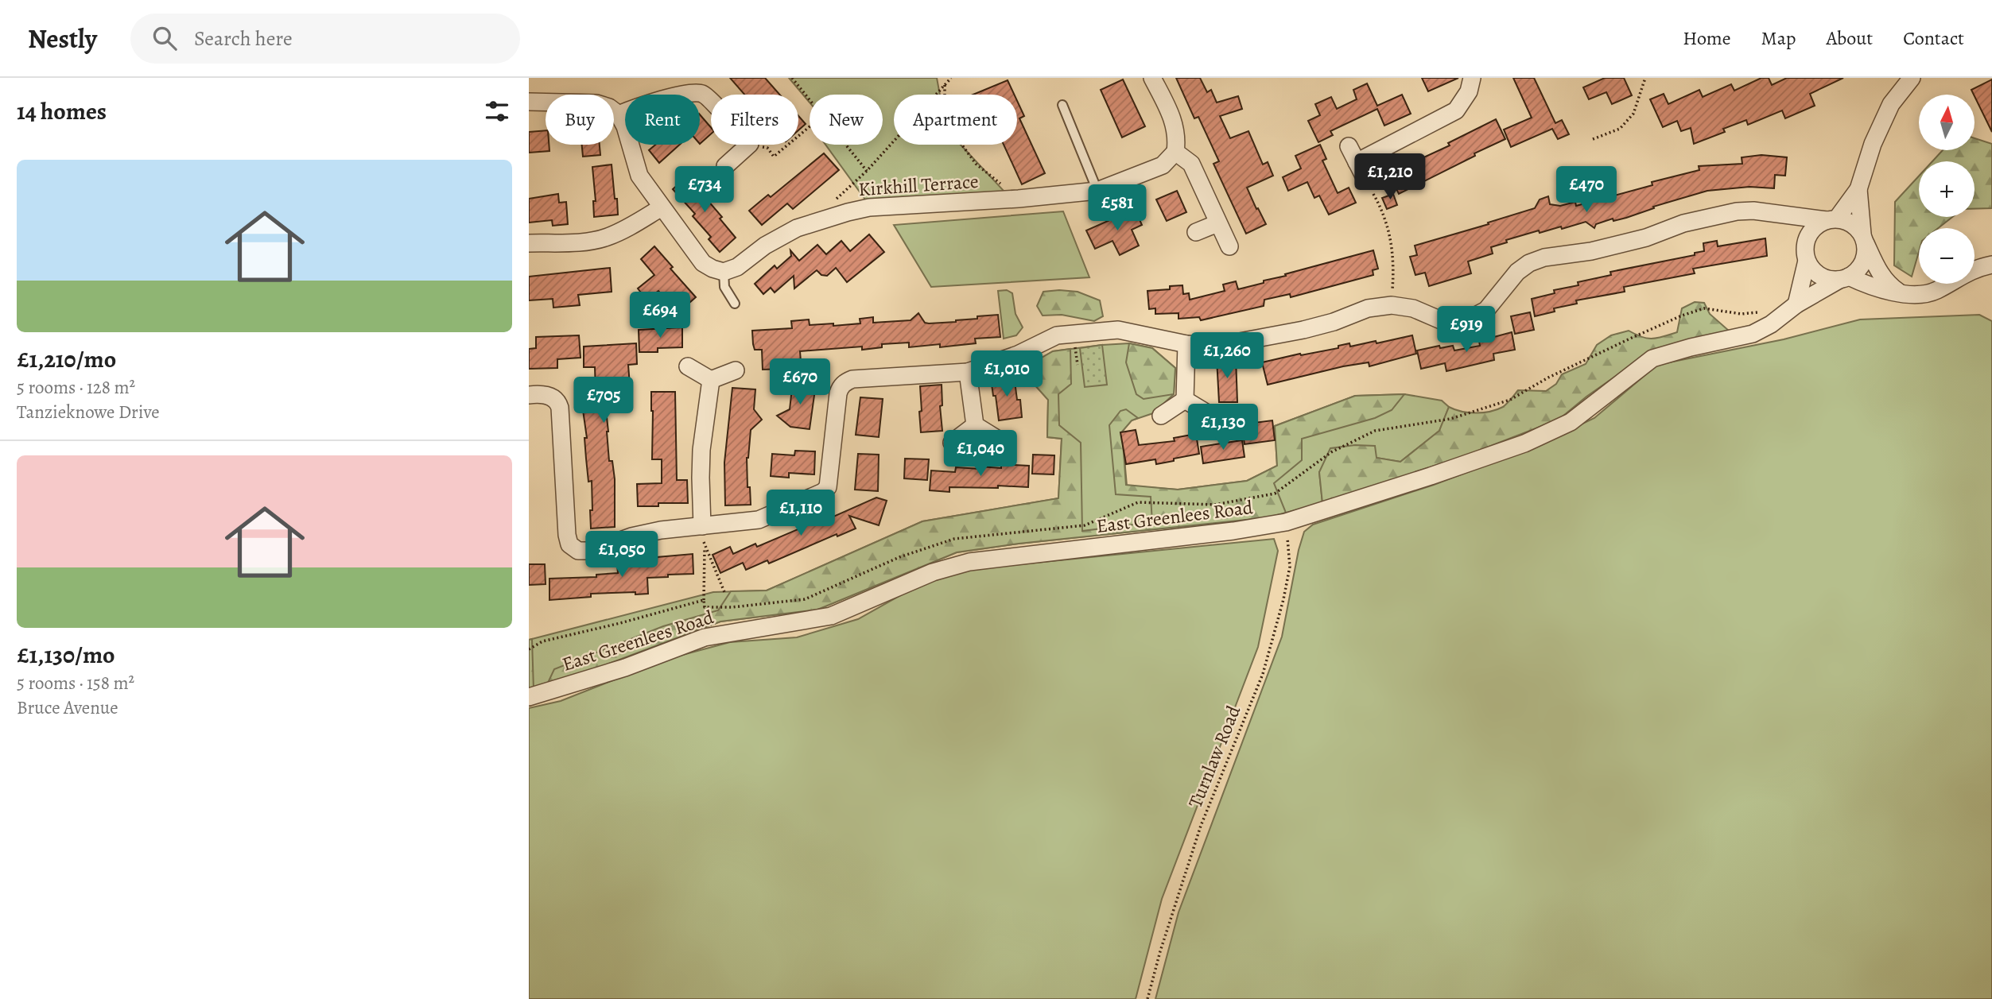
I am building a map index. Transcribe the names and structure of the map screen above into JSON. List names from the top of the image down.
{
  "streets": {
    "street": ["Kirkhill Terrace", "East Greenlees Road"],
    "path": ["Turnlaw Road"]
  },
  "crossings": [
    ["East Greenlees Road", "Turnlaw Road"]
  ],
  "north": "top",
  "page": {
    "header": "Nestly",
    "search": "Search here",
    "nav": [
      "Home",
      "Map",
      "About",
      "Contact"
    ],
    "heading": "14 homes",
    "map_buttons": ["+", "−"],
    "chip": [
      "Buy",
      "Rent",
      "Filters",
      "New",
      "Apartment"
    ],
    "list": [
      {
        "name": "£1,210/mo",
        "note": "5 rooms · 128 m² · Tanzieknowe Drive"
      },
      {
        "name": "£1,130/mo",
        "note": "5 rooms · 158 m² · Bruce Avenue"
      }
    ],
    "price": [
      "£1,210",
      "£734",
      "£470",
      "£581",
      "£694",
      "£919",
      "£1,260",
      "£1,010",
      "£670",
      "£705",
      "£1,130",
      "£1,040",
      "£1,110",
      "£1,050"
    ]
  }
}
